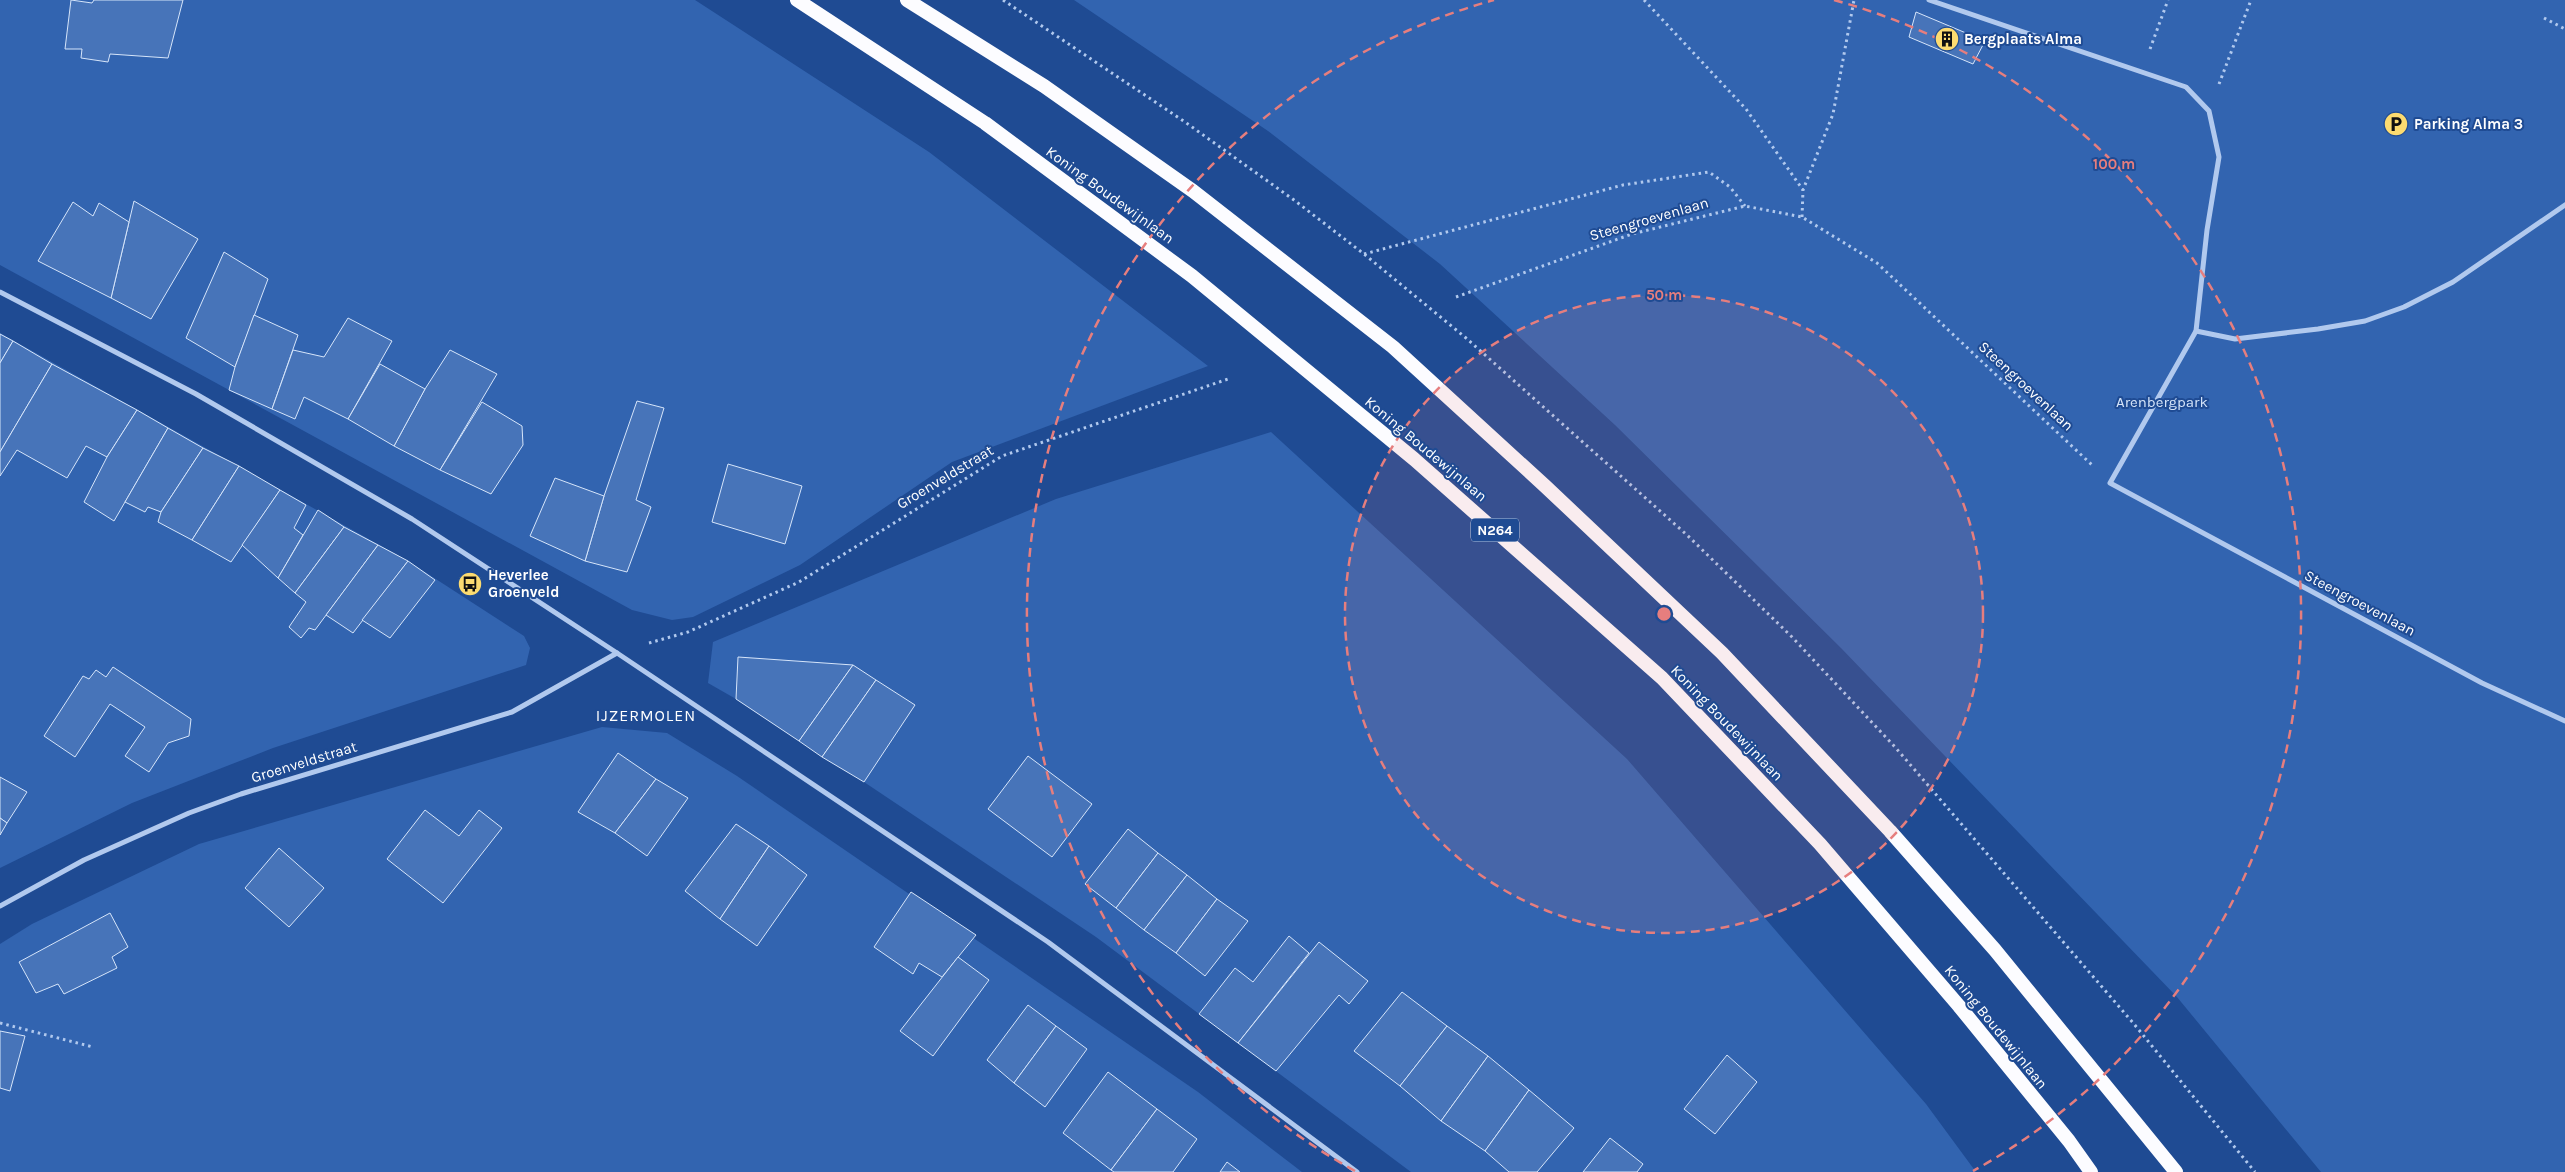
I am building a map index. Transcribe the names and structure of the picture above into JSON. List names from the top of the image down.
{
  "streets": {
    "highway": ["Koning Boudewijnlaan", "N264"],
    "street": ["Steengroevenlaan", "Groenveldstraat"]
  },
  "districts": ["IJZERMOLEN"],
  "parks": ["Arenbergpark"],
  "places": {
    "building": ["Bergplaats Alma"],
    "parking": ["Parking Alma 3"],
    "bus stop": ["Heverlee Groenveld"]
  },
  "rings": ["100 m", "50 m"]
}
